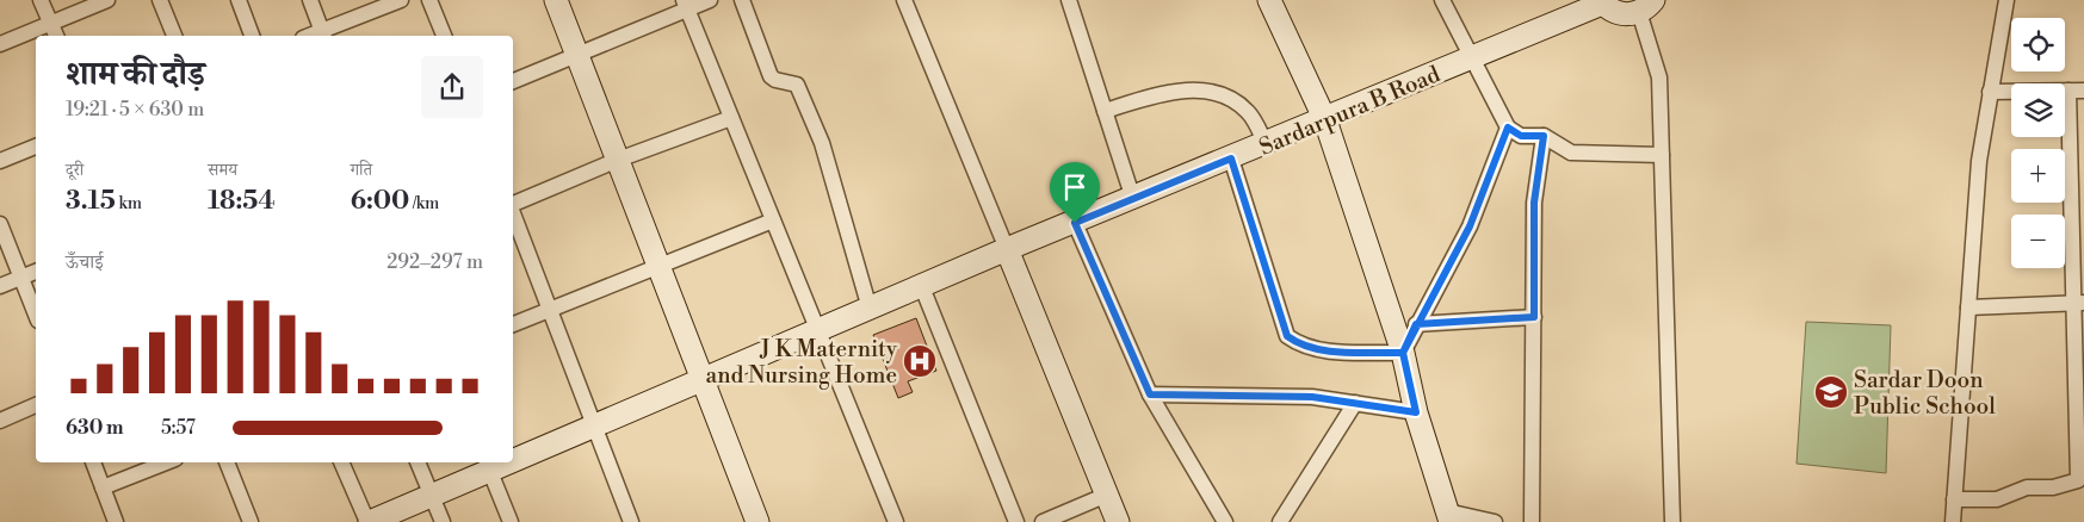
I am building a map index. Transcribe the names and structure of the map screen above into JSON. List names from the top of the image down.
{
  "streets": {
    "street": ["Sardarpura B Road"]
  },
  "places": {
    "hospital": ["J K Maternity and Nursing Home"],
    "school or university": ["Sardar Doon Public School"]
  },
  "page": {
    "map_buttons": ["+", "−"],
    "heading": ["शाम की दौड़", "19:21 · 5 × 630 m"],
    "stats": [
      ["दूरी", "3.15 km"],
      ["समय", "18:54"],
      ["गति", "6:00 /km"]
    ],
    "chart": ["ऊँचाई", "292–297 m"],
    "list": [
      {
        "name": "630 m",
        "note": "5:57"
      }
    ]
  }
}
